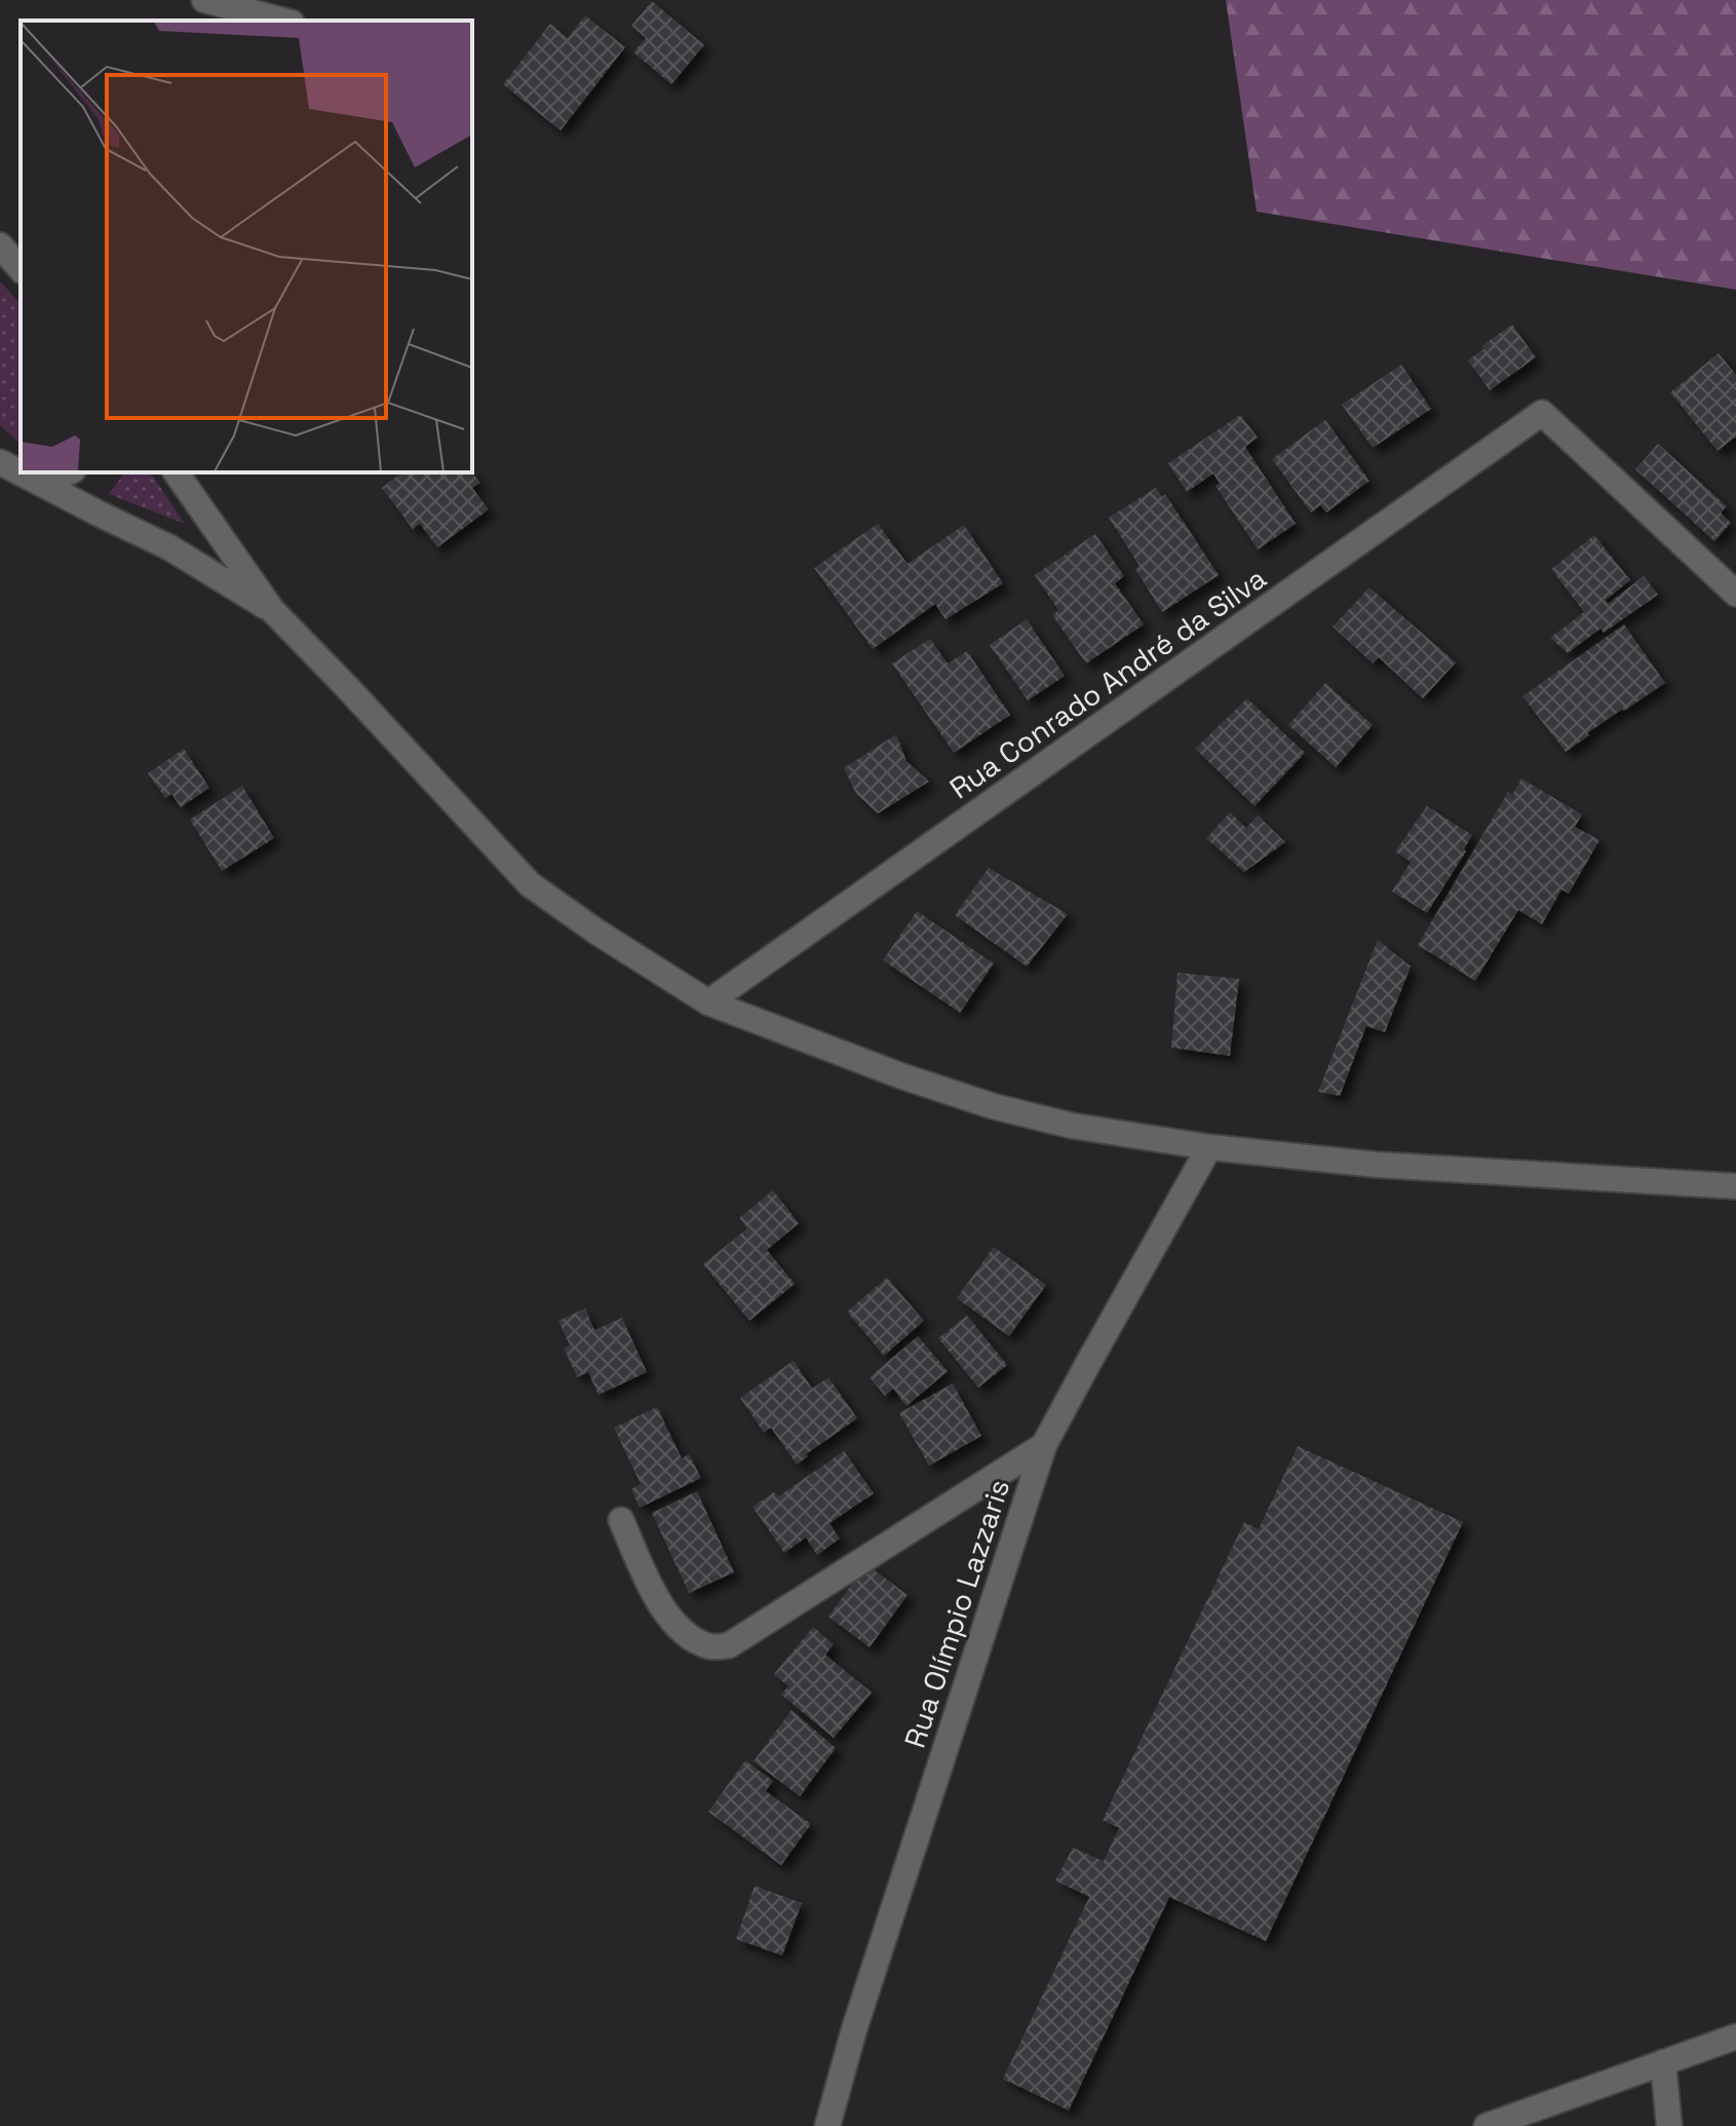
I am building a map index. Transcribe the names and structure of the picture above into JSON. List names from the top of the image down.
{
  "streets": {
    "street": ["Rua Conrado André da Silva", "Rua Olímpio Lazzaris"]
  }
}
